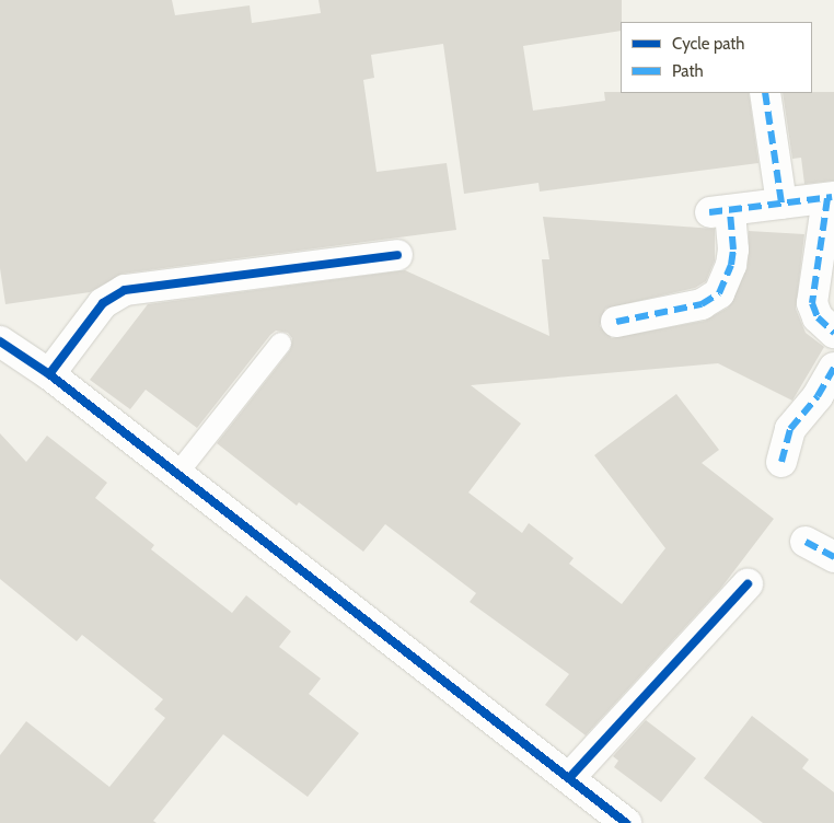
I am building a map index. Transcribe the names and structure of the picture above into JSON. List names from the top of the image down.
{
  "legend": ["Cycle path", "Path"]
}
